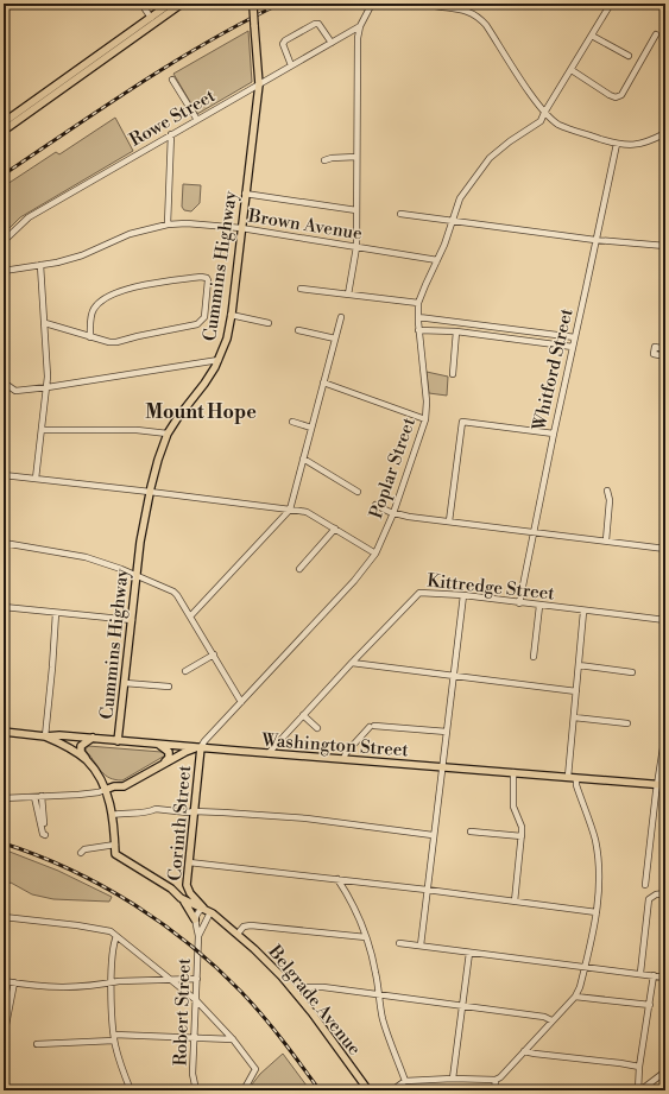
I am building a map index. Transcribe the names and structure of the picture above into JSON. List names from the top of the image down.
{
  "streets": {
    "main road": [
      "Cummins Highway",
      "Washington Street",
      "Corinth Street",
      "Belgrade Avenue"
    ],
    "street": [
      "Rowe Street",
      "Brown Avenue",
      "Whitford Street",
      "Poplar Street",
      "Kittredge Street",
      "Robert Street"
    ]
  },
  "crossings": [
    ["Rowe Street", "Cummins Highway"],
    ["Brown Avenue", "Cummins Highway"],
    ["Brown Avenue", "Poplar Street"],
    ["Cummins Highway", "Washington Street"],
    ["Whitford Street", "Kittredge Street"],
    ["Poplar Street", "Washington Street"],
    ["Poplar Street", "Corinth Street"],
    ["Kittredge Street", "Washington Street"],
    ["Washington Street", "Corinth Street"],
    ["Corinth Street", "Belgrade Avenue"],
    ["Belgrade Avenue", "Robert Street"]
  ],
  "districts": ["Mount Hope"]
}
